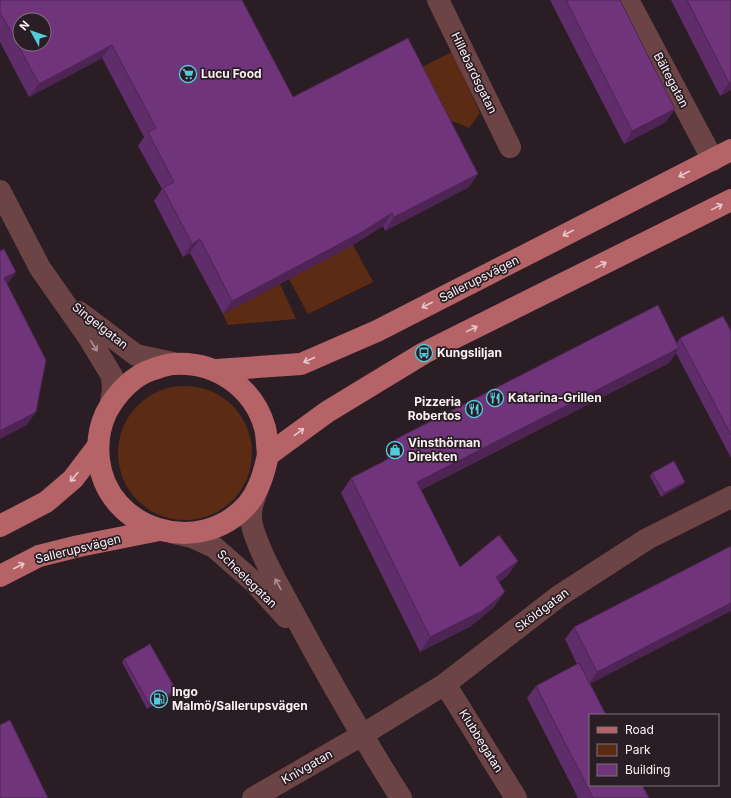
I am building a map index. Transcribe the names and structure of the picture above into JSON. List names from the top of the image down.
{
  "streets": {
    "main road": ["Sallerupsvägen"],
    "street": [
      "Hillebardsgatan",
      "Bältegatan",
      "Singelgatan",
      "Scheelegatan",
      "Sköldgatan",
      "Klubbegatan",
      "Knivgatan"
    ]
  },
  "crossings": [
    ["Bältegatan", "Sallerupsvägen"],
    ["Sallerupsvägen", "Singelgatan"],
    ["Sallerupsvägen", "Scheelegatan"],
    ["Scheelegatan", "Sköldgatan"],
    ["Scheelegatan", "Knivgatan"],
    ["Sköldgatan", "Klubbegatan"],
    ["Sköldgatan", "Knivgatan"]
  ],
  "one_way": ["Singelgatan"],
  "places": {
    "supermarket": ["Lucu Food"],
    "bus stop": ["Kungsliljan"],
    "restaurant": ["Katarina-Grillen", "Pizzeria Robertos"],
    "shop": ["Vinsthörnan Direkten"],
    "fuel station": ["Ingo Malmö/Sallerupsvägen"]
  },
  "legend": ["Road", "Park", "Building"],
  "north": "top left"
}
